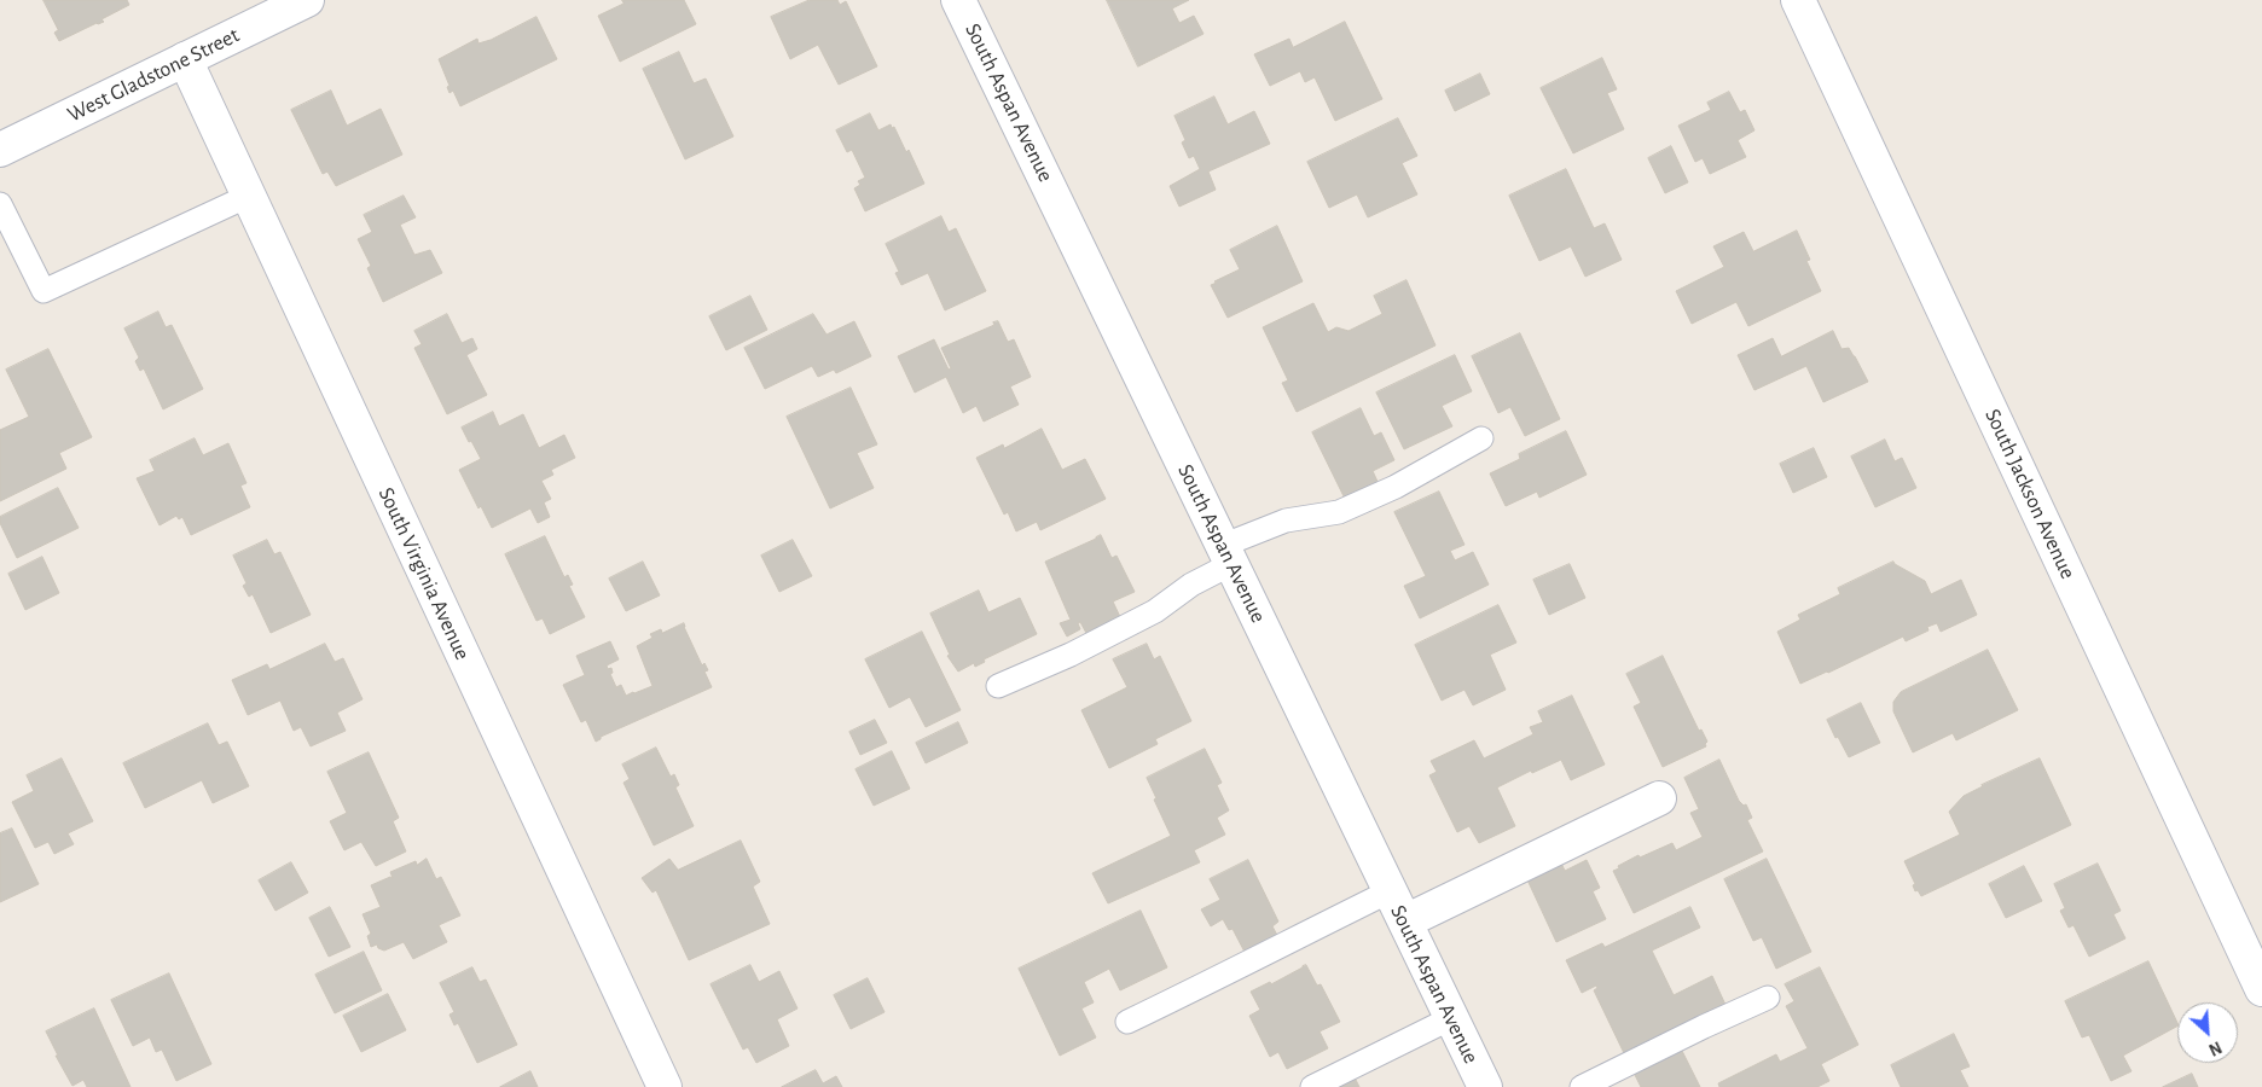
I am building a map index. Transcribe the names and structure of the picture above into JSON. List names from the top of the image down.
{
  "streets": {
    "street": [
      "West Gladstone Street",
      "South Aspan Avenue",
      "South Jackson Avenue",
      "South Virginia Avenue"
    ]
  },
  "crossings": [
    ["West Gladstone Street", "South Virginia Avenue"]
  ],
  "north": "bottom right"
}
